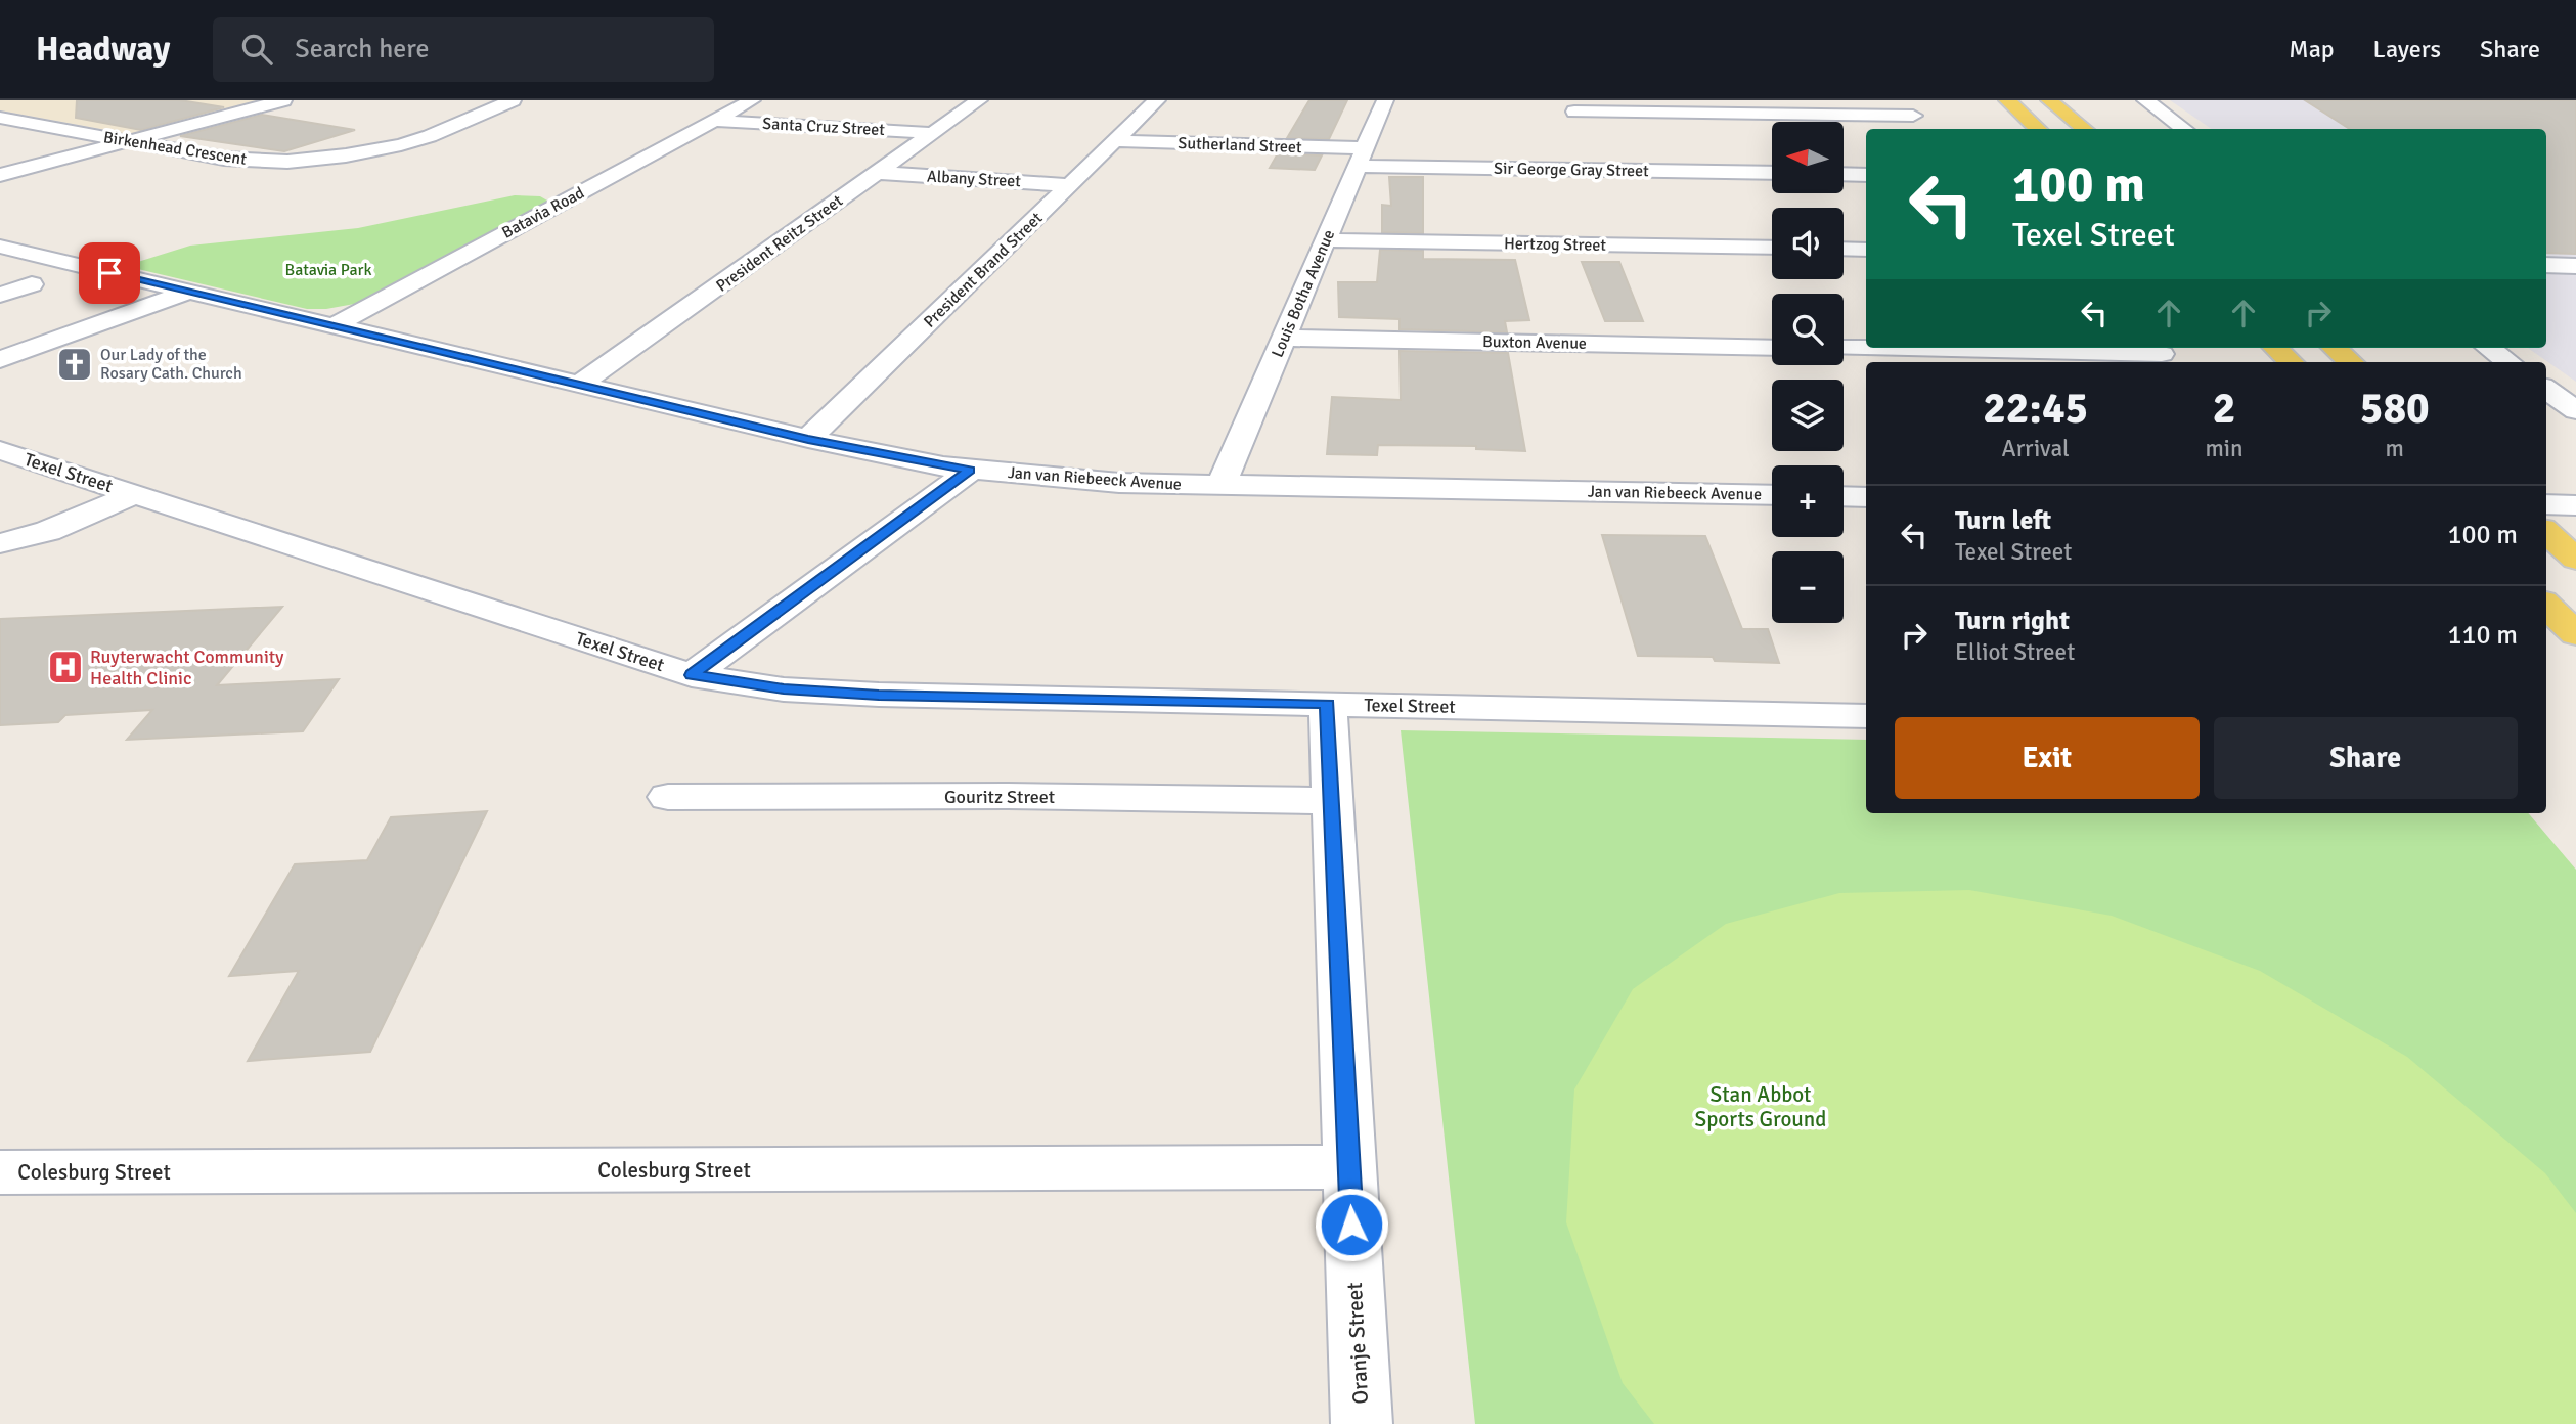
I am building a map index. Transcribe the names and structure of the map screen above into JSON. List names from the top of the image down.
{
  "streets": {
    "street": [
      "Santa Cruz Street",
      "Sutherland Street",
      "Birkenhead Crescent",
      "Sir George Gray Street",
      "Albany Street",
      "Batavia Road",
      "President Reitz Street",
      "Hertzog Street",
      "President Brand Street",
      "Louis Botha Avenue",
      "Buxton Avenue",
      "Texel Street",
      "Jan van Riebeeck Avenue",
      "Gouritz Street",
      "Colesburg Street",
      "Oranje Street"
    ]
  },
  "crossings": [
    ["Santa Cruz Street", "Batavia Road"],
    ["Santa Cruz Street", "President Reitz Street"],
    ["Sutherland Street", "Sir George Gray Street"],
    ["Sutherland Street", "President Brand Street"],
    ["Sutherland Street", "Louis Botha Avenue"],
    ["Sir George Gray Street", "Louis Botha Avenue"],
    ["Albany Street", "President Reitz Street"],
    ["Albany Street", "President Brand Street"],
    ["Batavia Road", "Jan van Riebeeck Avenue"],
    ["President Reitz Street", "Jan van Riebeeck Avenue"],
    ["Hertzog Street", "Louis Botha Avenue"],
    ["President Brand Street", "Jan van Riebeeck Avenue"],
    ["Louis Botha Avenue", "Buxton Avenue"],
    ["Louis Botha Avenue", "Jan van Riebeeck Avenue"],
    ["Texel Street", "Oranje Street"],
    ["Gouritz Street", "Oranje Street"],
    ["Colesburg Street", "Oranje Street"]
  ],
  "parks": ["Batavia Park", "Stan Abbot Sports Ground"],
  "places": {
    "church": ["Our Lady of the Rosary Cath. Church"],
    "hospital": ["Ruyterwacht Community Health Clinic"]
  },
  "north": "left",
  "page": {
    "header": "Headway",
    "search": "Search here",
    "nav": ["Map", "Layers", "Share"],
    "map_buttons": ["+", "−"],
    "turn": ["100 m", "Texel Street"],
    "eta": [
      "22:45",
      "Arrival",
      "2",
      "min",
      "580",
      "m"
    ],
    "list": [
      {
        "name": "Turn left",
        "note": "Texel Street",
        "value": "100 m"
      },
      {
        "name": "Turn right",
        "note": "Elliot Street",
        "value": "110 m"
      }
    ],
    "buttons": ["Exit", "Share"]
  }
}
